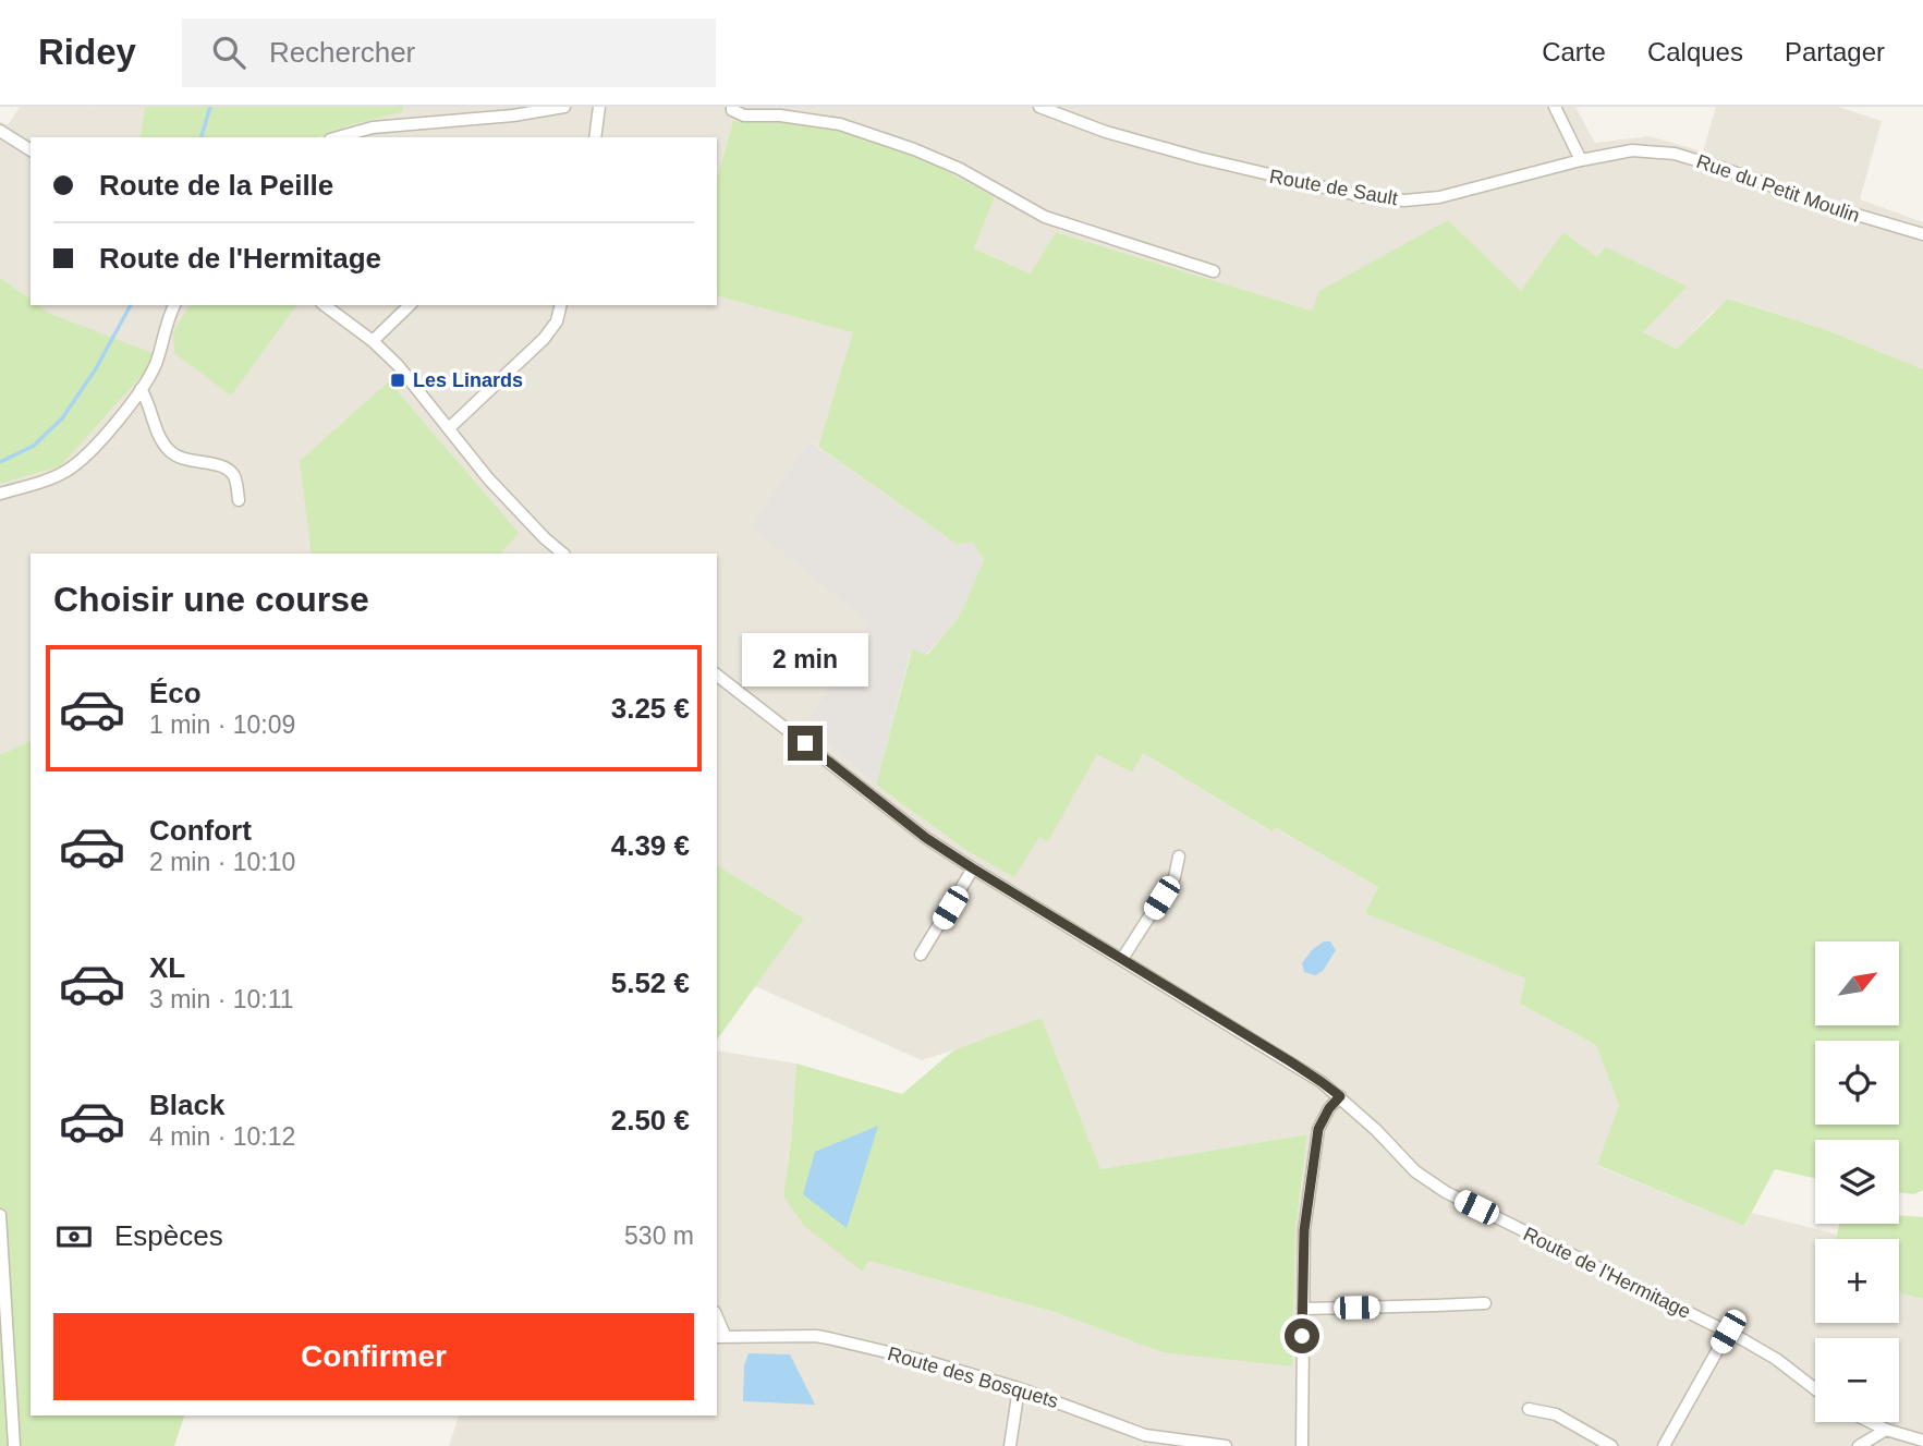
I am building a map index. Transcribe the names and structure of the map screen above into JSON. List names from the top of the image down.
{
  "streets": {
    "street": [
      "Route de Sault",
      "Rue du Petit Moulin",
      "Route de l'Hermitage",
      "Route des Bosquets"
    ]
  },
  "crossings": [
    ["Route de Sault", "Rue du Petit Moulin"]
  ],
  "places": {
    "transit": ["Les Linards"]
  },
  "north": "top right",
  "page": {
    "header": "Ridey",
    "search": "Rechercher",
    "nav": ["Carte", "Calques", "Partager"],
    "banner": ["Route de la Peille", "Route de l'Hermitage"],
    "heading": "Choisir une course",
    "bubble": "2 min",
    "list": [
      {
        "name": "Éco",
        "note": "1 min · 10:09",
        "value": "3.25 €"
      },
      {
        "name": "Confort",
        "note": "2 min · 10:10",
        "value": "4.39 €"
      },
      {
        "name": "XL",
        "note": "3 min · 10:11",
        "value": "5.52 €"
      },
      {
        "name": "Black",
        "note": "4 min · 10:12",
        "value": "2.50 €"
      }
    ],
    "map_buttons": ["+", "−"],
    "pay": ["Espèces", "530 m"],
    "buttons": "Confirmer"
  }
}
